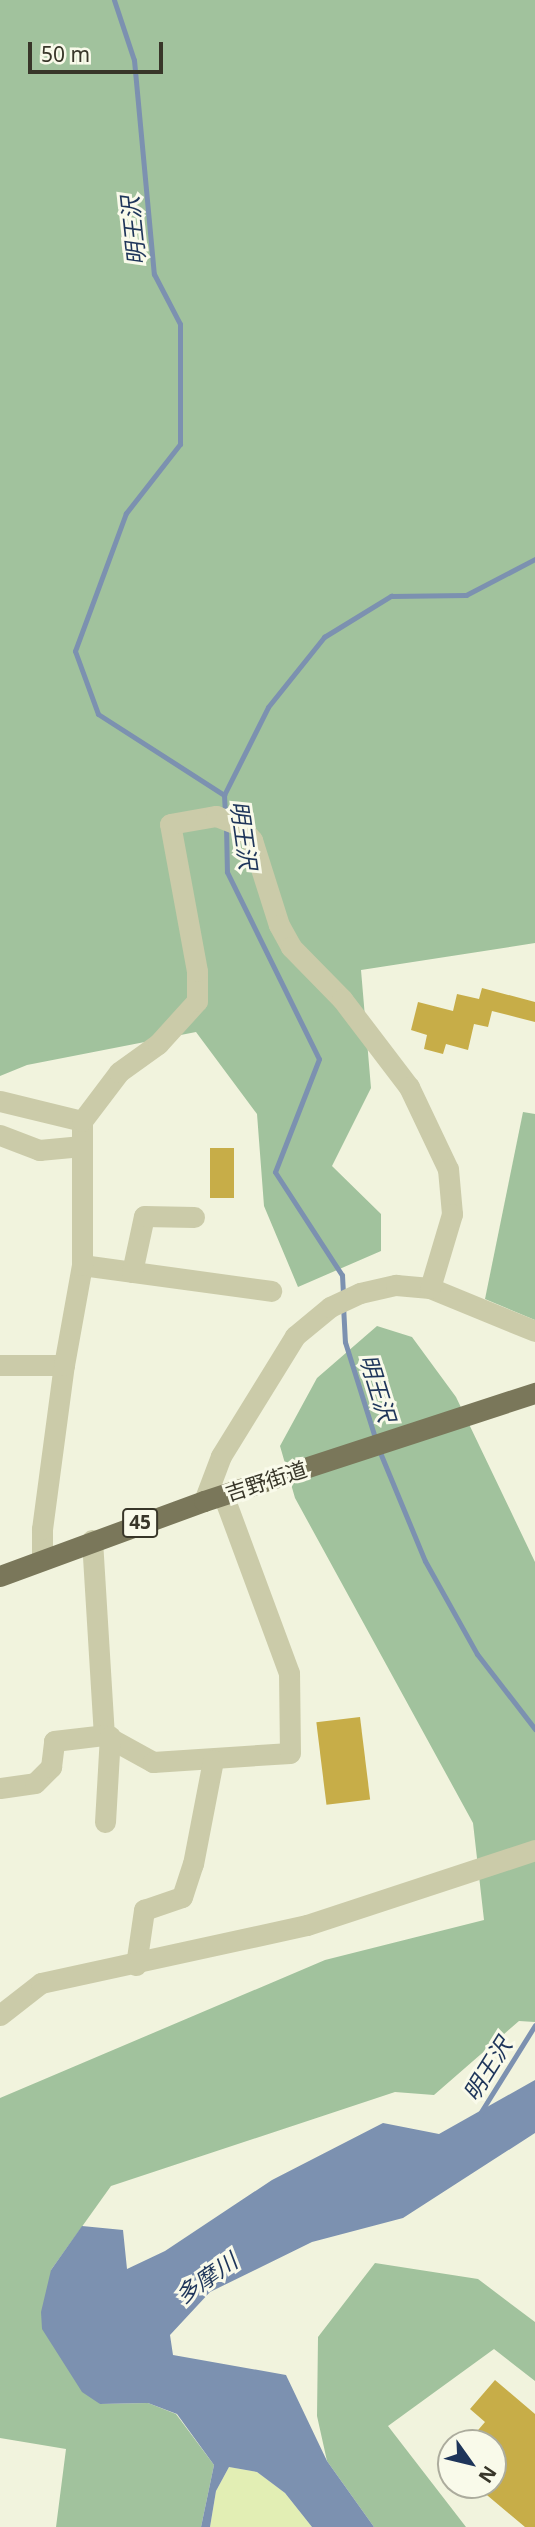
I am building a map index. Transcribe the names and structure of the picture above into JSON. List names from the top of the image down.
{
  "streets": {
    "main road": ["吉野街道", "45"]
  },
  "water": ["明王沢", "多摩川"],
  "scale_bar": "50 m",
  "north": "bottom right"
}
